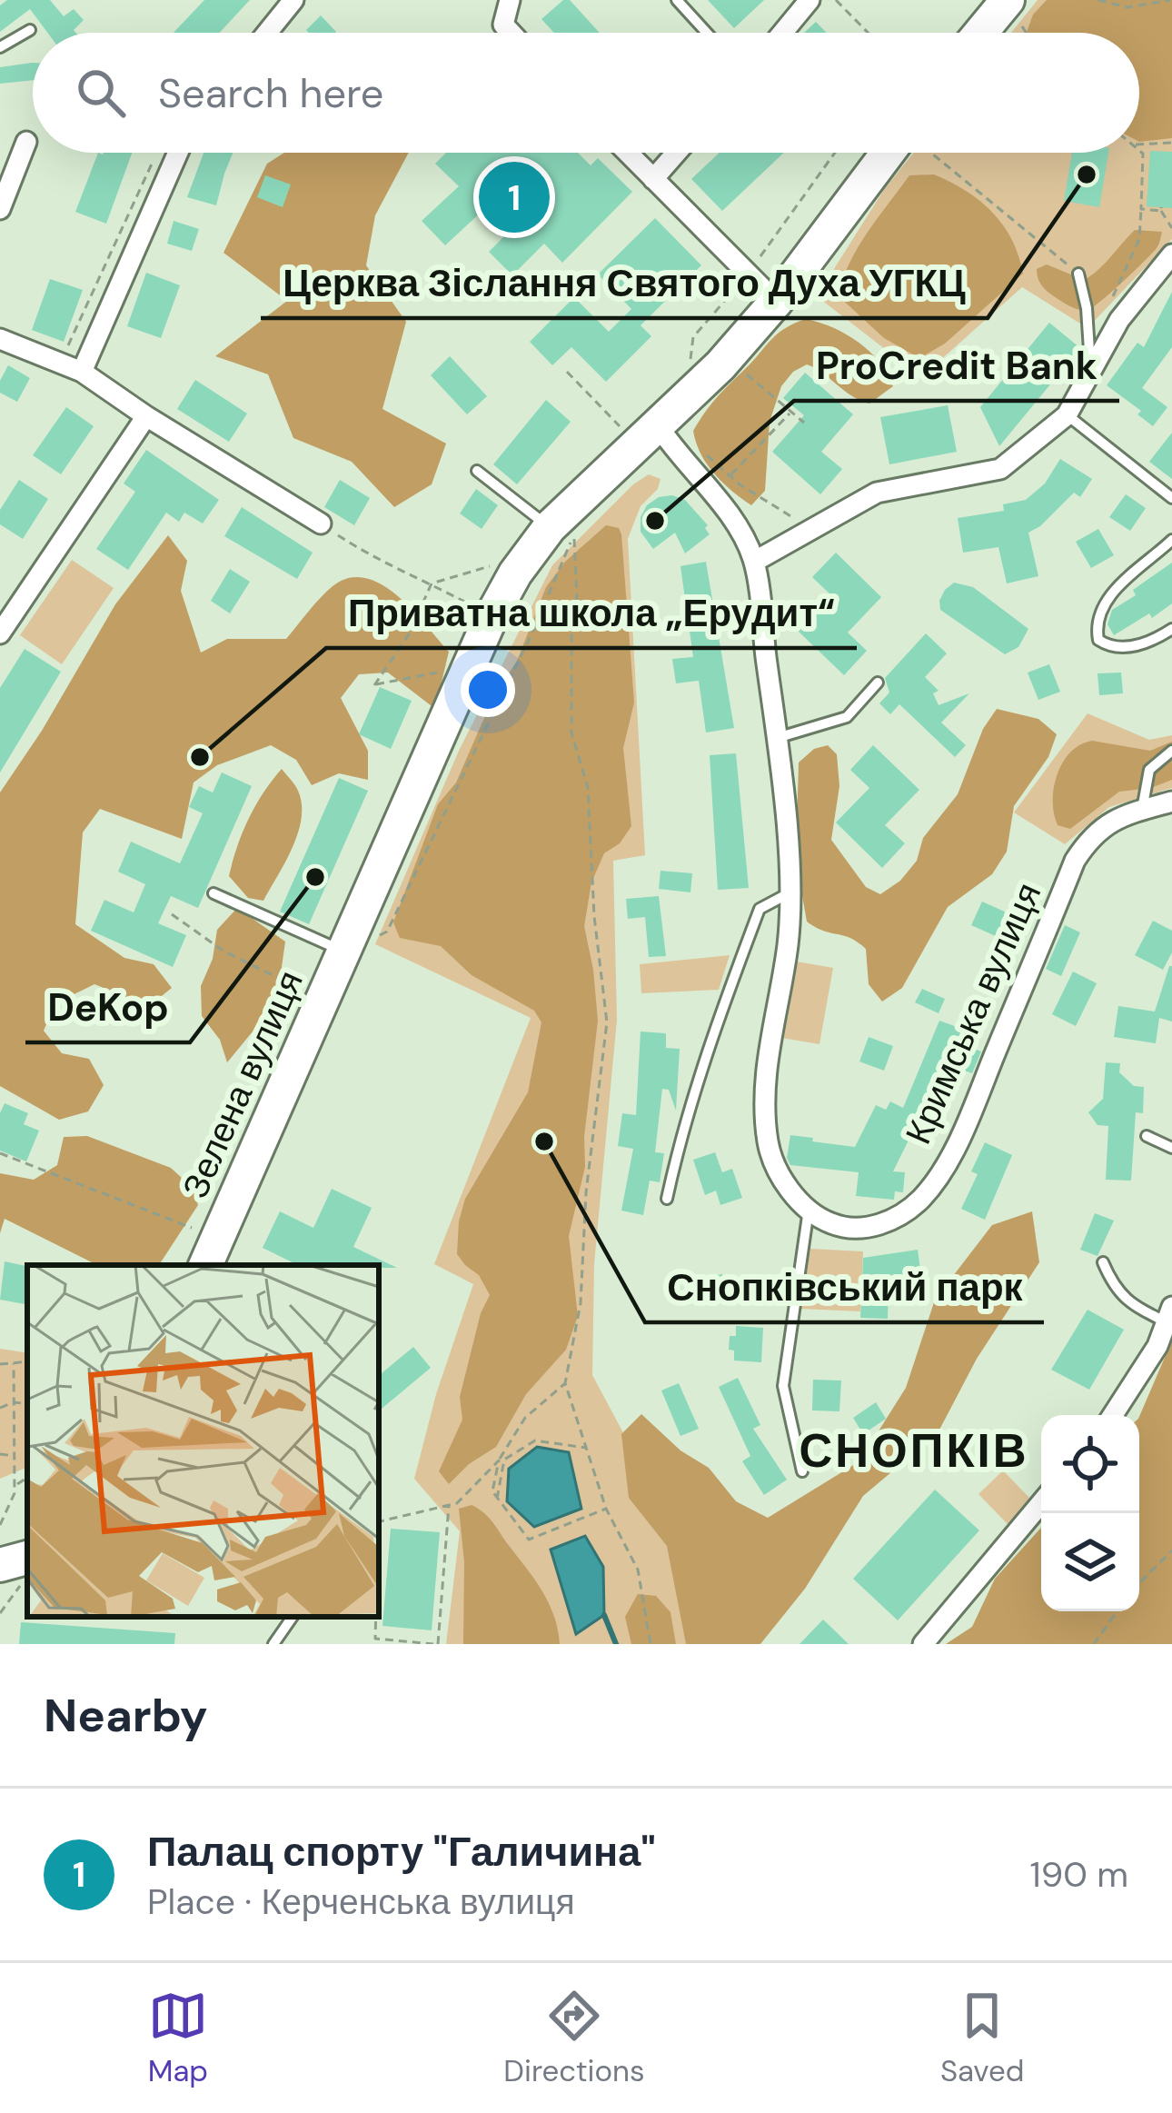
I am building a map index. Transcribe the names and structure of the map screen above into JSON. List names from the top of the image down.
{
  "streets": {
    "main road": ["Зелена вулиця"],
    "street": ["Кримська вулиця"]
  },
  "districts": ["СНОПКІВ"],
  "places": [
    "Церква Зіслання Святого Духа УГКЦ",
    "ProCredit Bank",
    "Приватна школа „Ерудит“",
    "DeKop",
    "Снопківський парк"
  ],
  "page": {
    "search": "Search here",
    "pins": "1",
    "heading": "Nearby",
    "list": [
      {
        "mark": "1",
        "name": "Палац спорту \"Галичина\"",
        "note": "Place · Керченська вулиця",
        "value": "190 m"
      }
    ],
    "nav": ["Map", "Directions", "Saved"]
  }
}
